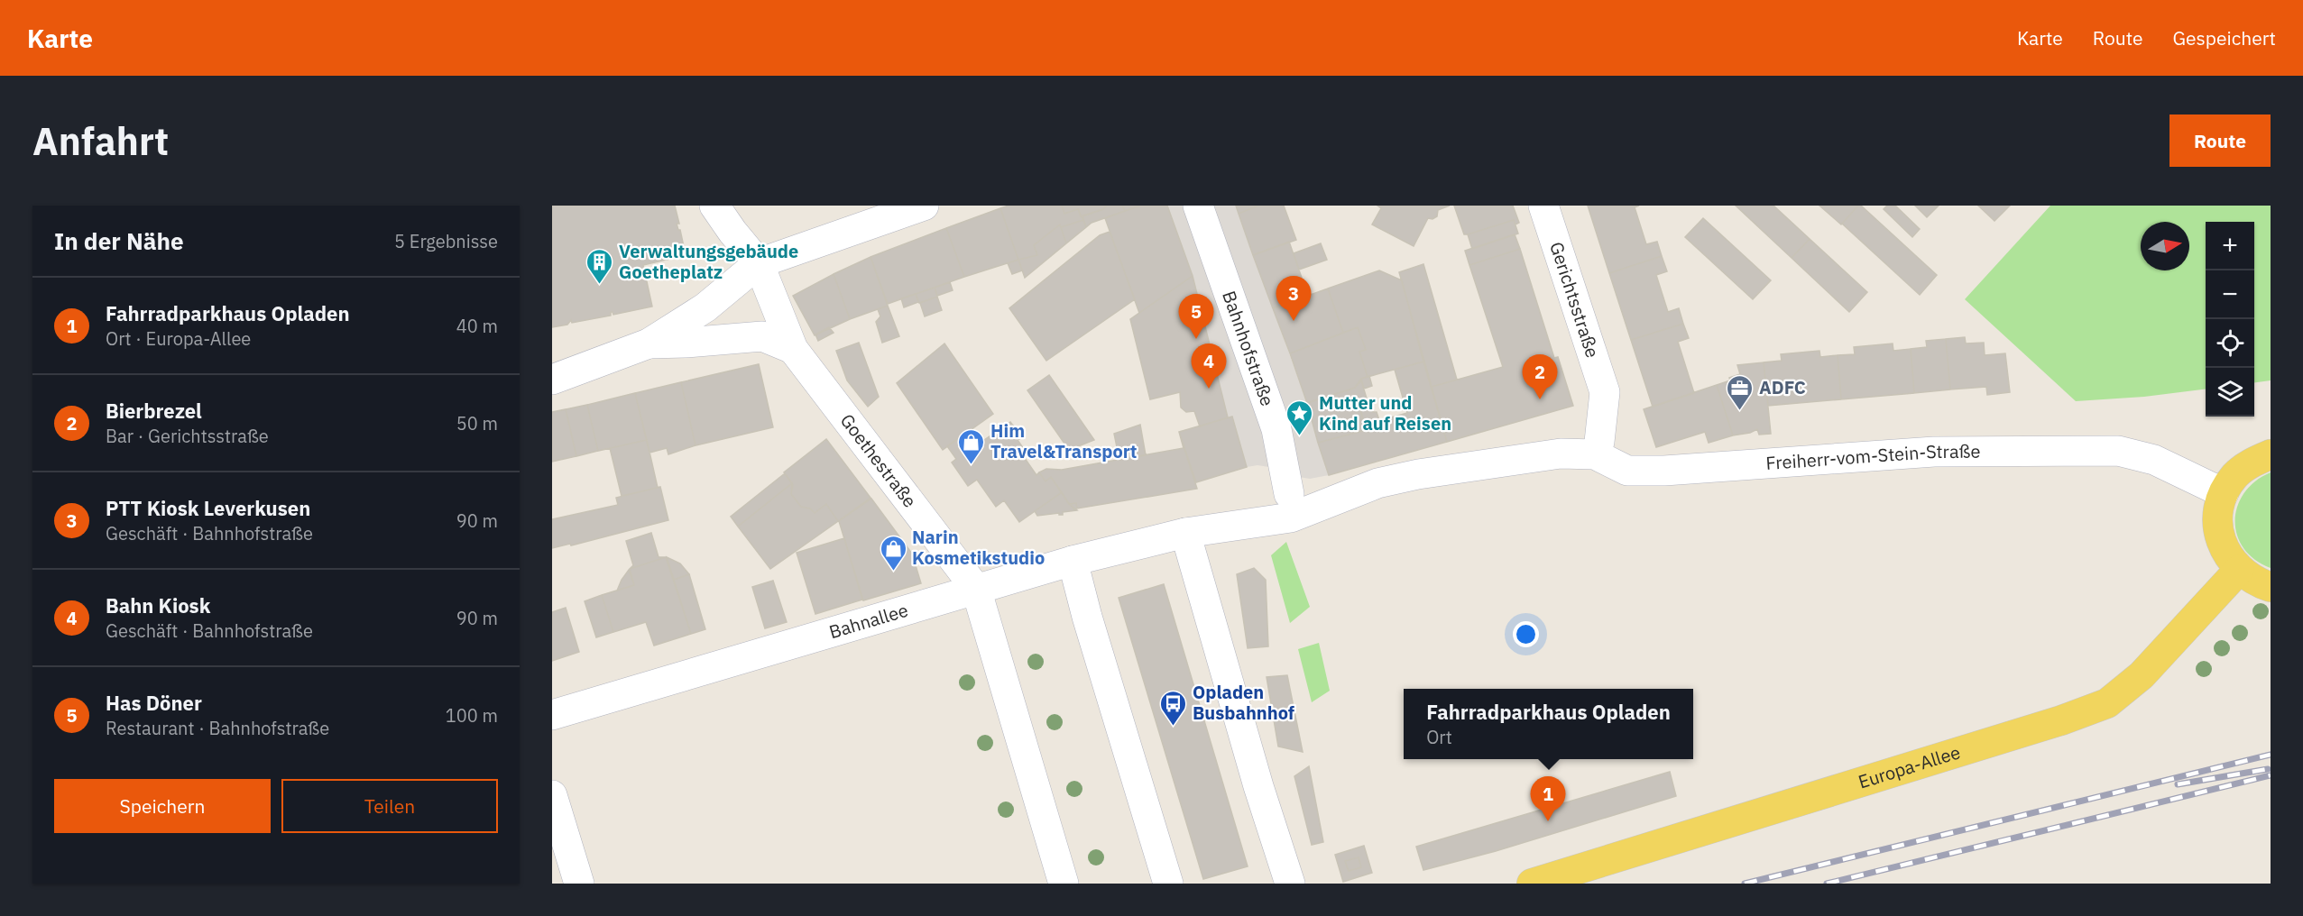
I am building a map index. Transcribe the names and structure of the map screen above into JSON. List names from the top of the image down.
{
  "streets": {
    "main road": ["Europa-Allee"],
    "street": [
      "Gerichtsstraße",
      "Bahnhofstraße",
      "Freiherr-vom-Stein-Straße",
      "Goethestraße",
      "Bahnallee"
    ]
  },
  "crossings": [
    ["Gerichtsstraße", "Freiherr-vom-Stein-Straße"],
    ["Gerichtsstraße", "Bahnallee"],
    ["Freiherr-vom-Stein-Straße", "Bahnallee"],
    ["Goethestraße", "Bahnallee"]
  ],
  "places": {
    "building": ["Verwaltungsgebäude Goetheplatz"],
    "office": ["ADFC"],
    "place": ["Mutter und Kind auf Reisen"],
    "shop": ["Him Travel&Transport", "Narin Kosmetikstudio"],
    "bus stop": ["Opladen Busbahnhof"]
  },
  "north": "right",
  "page": {
    "header": "Karte",
    "nav": ["Karte", "Route", "Gespeichert"],
    "buttons": [
      "Route",
      ["Speichern", "Teilen"]
    ],
    "title": "Anfahrt",
    "heading": ["In der Nähe", "5 Ergebnisse"],
    "map_buttons": ["+", "−"],
    "list": [
      {
        "mark": "1",
        "name": "Fahrradparkhaus Opladen",
        "note": "Ort · Europa-Allee",
        "value": "40 m"
      },
      {
        "mark": "2",
        "name": "Bierbrezel",
        "note": "Bar · Gerichtsstraße",
        "value": "50 m"
      },
      {
        "mark": "3",
        "name": "PTT Kiosk Leverkusen",
        "note": "Geschäft · Bahnhofstraße",
        "value": "90 m"
      },
      {
        "mark": "4",
        "name": "Bahn Kiosk",
        "note": "Geschäft · Bahnhofstraße",
        "value": "90 m"
      },
      {
        "mark": "5",
        "name": "Has Döner",
        "note": "Restaurant · Bahnhofstraße",
        "value": "100 m"
      }
    ],
    "pins": [
      "3",
      "5",
      "4",
      "2",
      "1"
    ],
    "popup": ["Fahrradparkhaus Opladen", "Ort"]
  }
}
